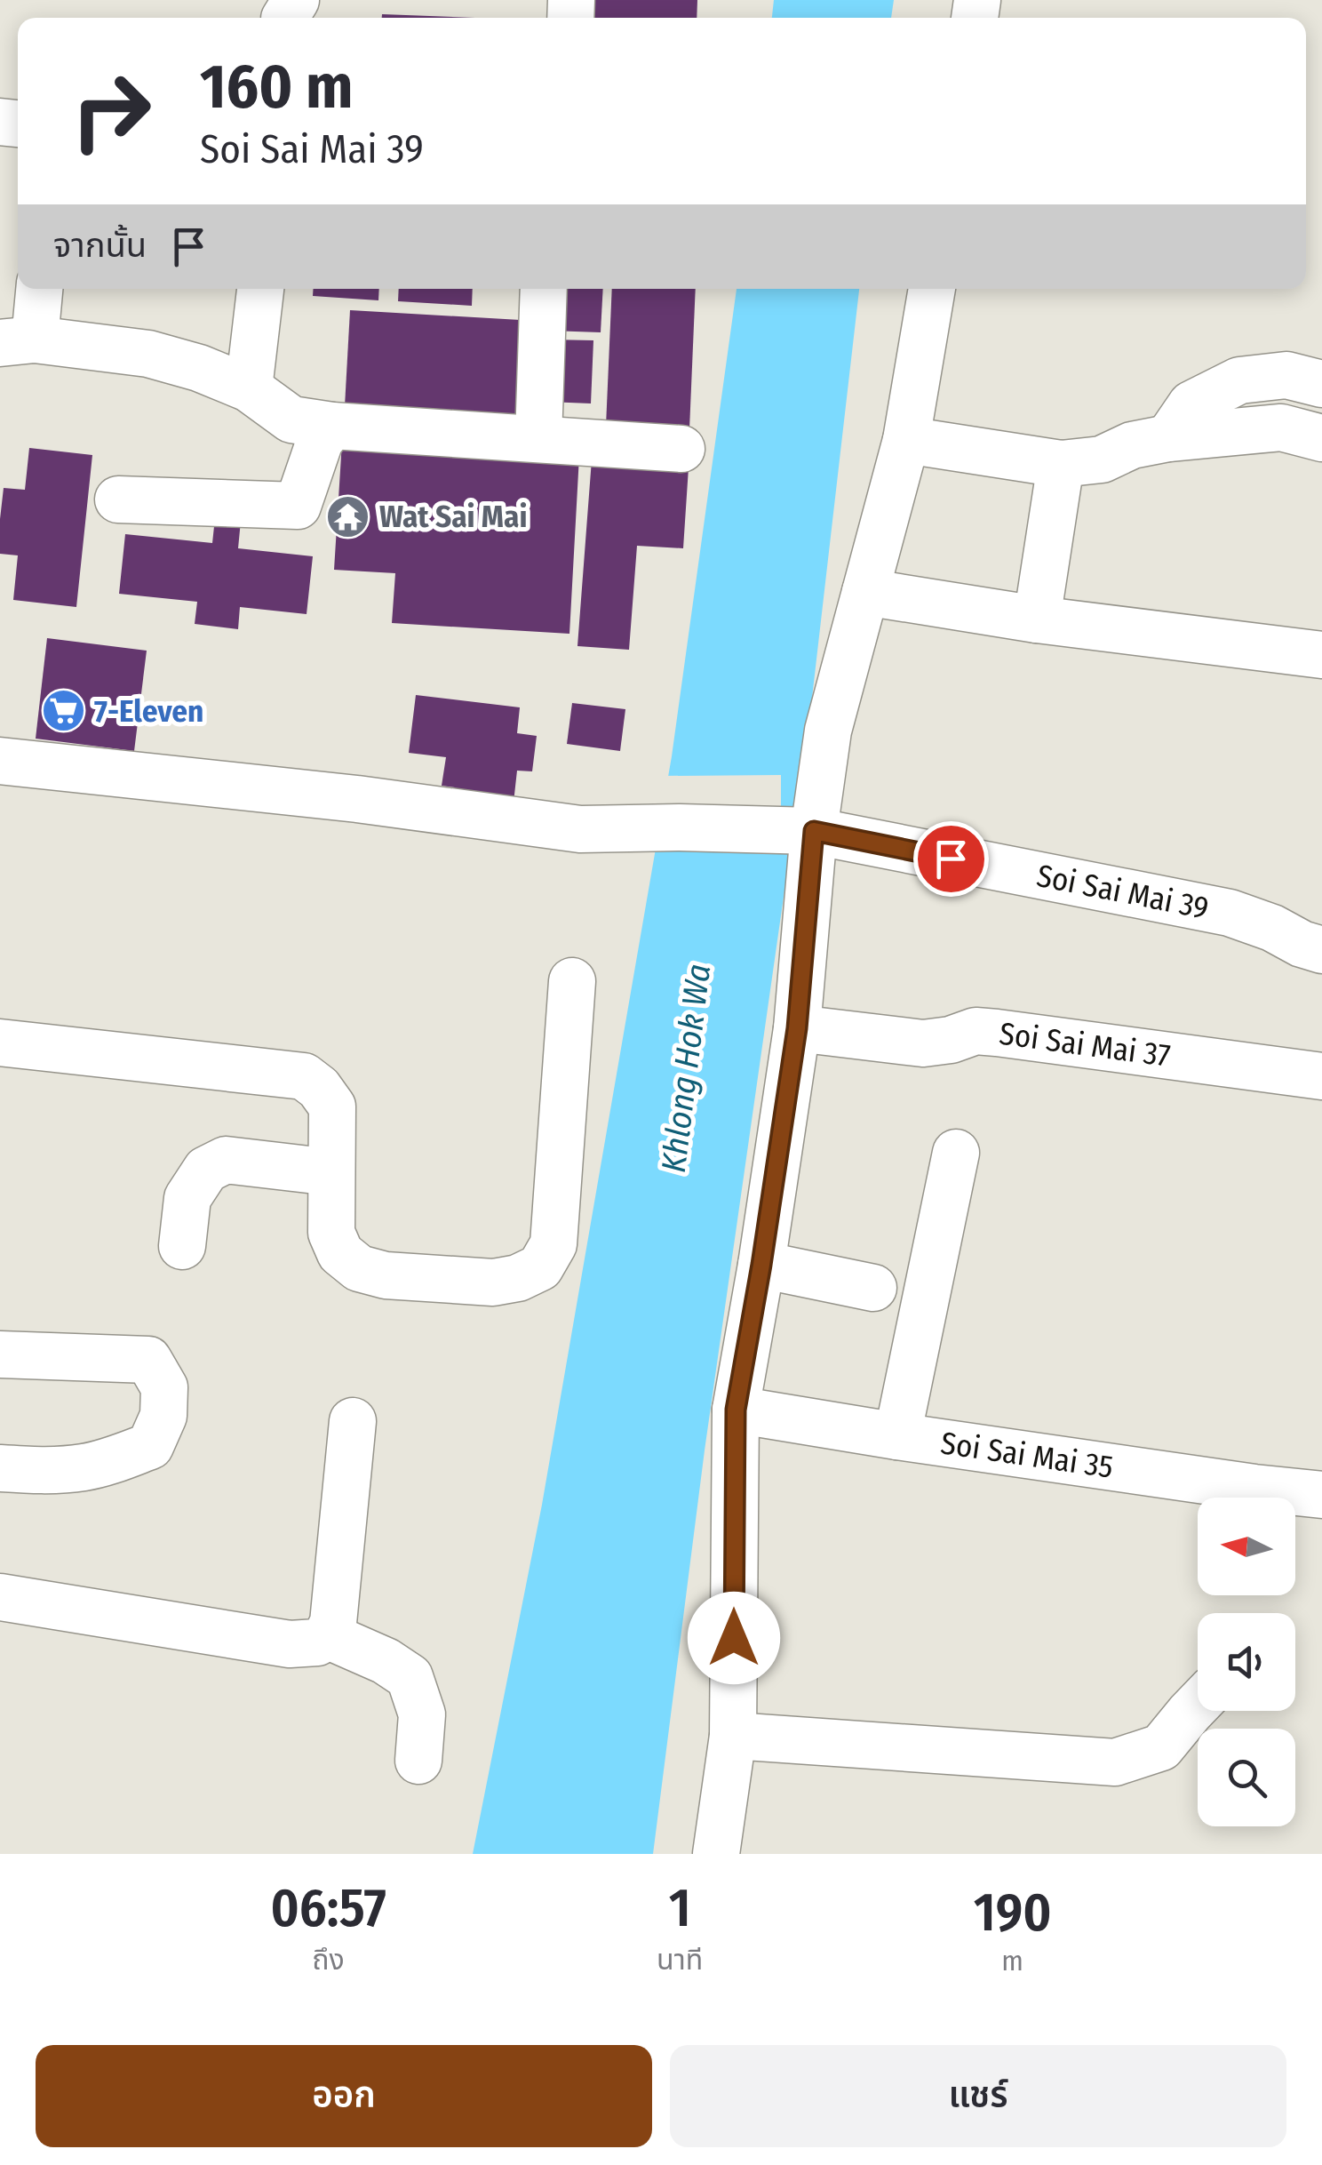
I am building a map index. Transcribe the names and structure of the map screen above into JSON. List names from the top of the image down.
{
  "streets": {
    "street": ["Soi Sai Mai 39", "Soi Sai Mai 37", "Soi Sai Mai 35"]
  },
  "water": ["Khlong Hok Wa"],
  "places": {
    "temple": ["Wat Sai Mai"],
    "supermarket": ["7-Eleven"]
  },
  "north": "left",
  "page": {
    "turn": ["160 m", "Soi Sai Mai 39"],
    "then": "จากนั้น",
    "eta": [
      "06:57",
      "ถึง",
      "1",
      "นาที",
      "190",
      "m"
    ],
    "buttons": ["ออก", "แชร์"]
  }
}
